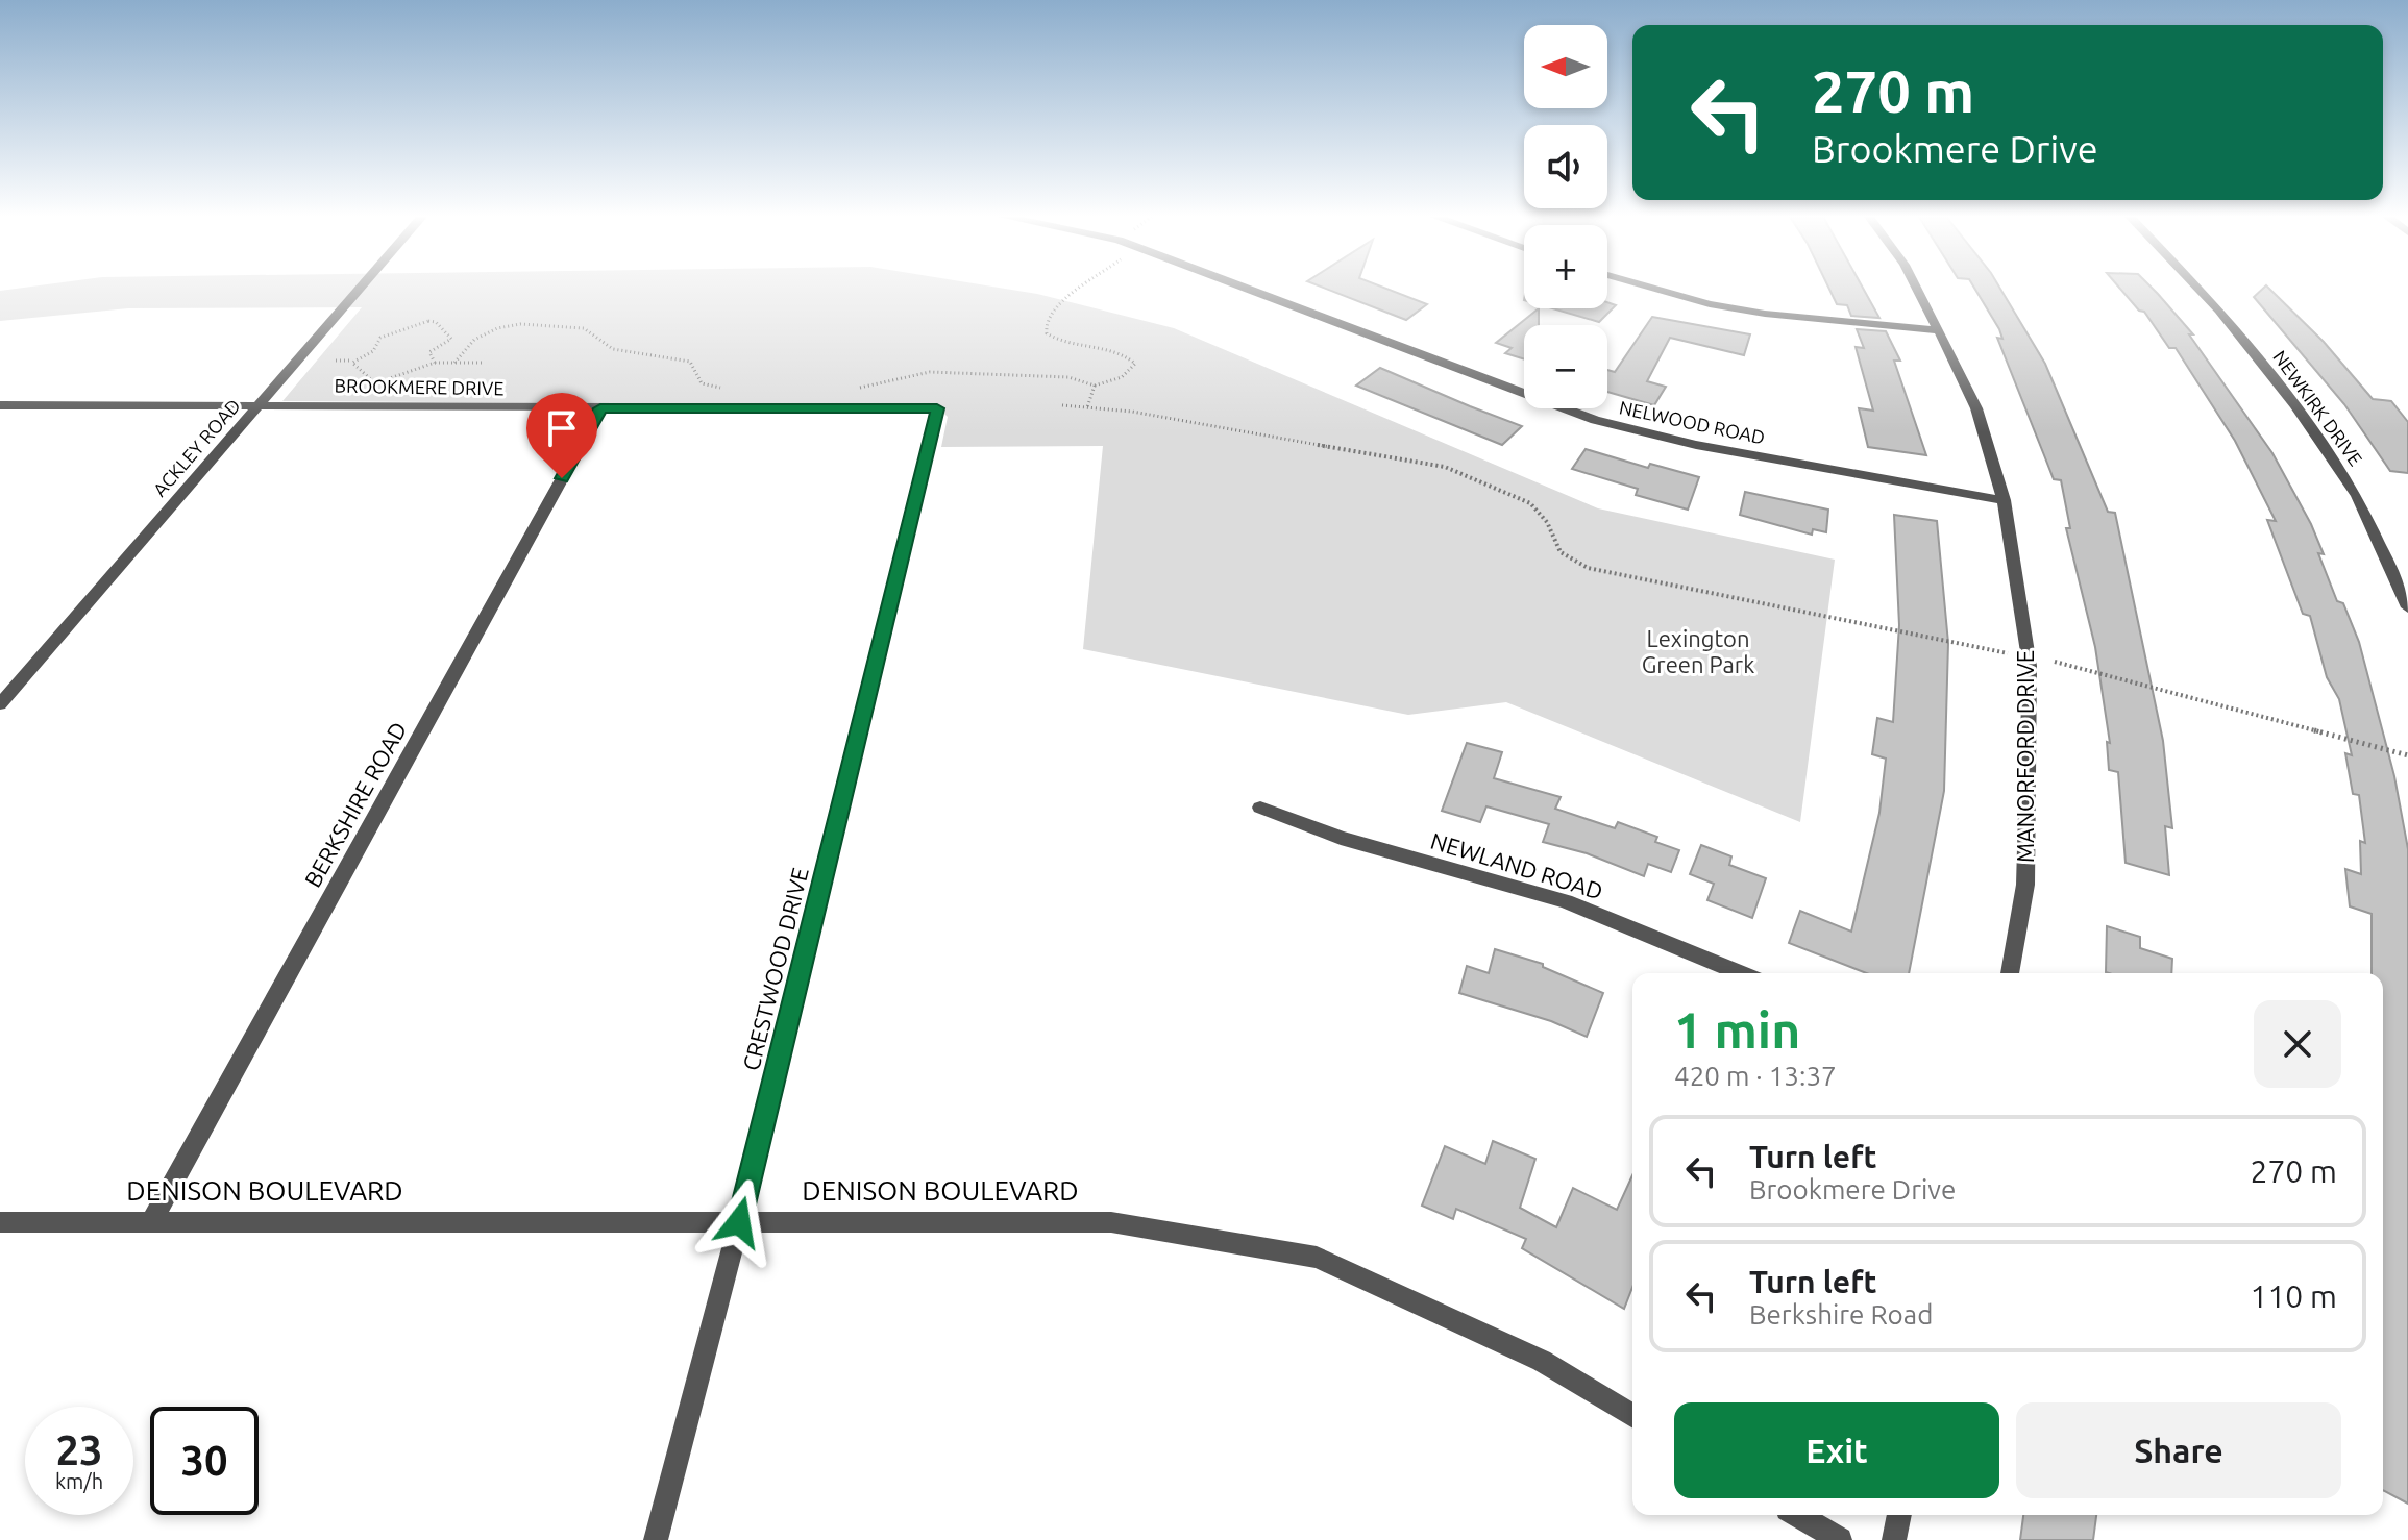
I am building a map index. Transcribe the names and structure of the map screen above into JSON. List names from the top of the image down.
{
  "streets": {
    "street": [
      "BROOKMERE DRIVE",
      "NEWKIRK DRIVE",
      "NELWOOD ROAD",
      "ACKLEY ROAD",
      "MANORFORD DRIVE",
      "BERKSHIRE ROAD",
      "NEWLAND ROAD",
      "CRESTWOOD DRIVE",
      "DENISON BOULEVARD"
    ]
  },
  "crossings": [
    ["BROOKMERE DRIVE", "ACKLEY ROAD"],
    ["BROOKMERE DRIVE", "BERKSHIRE ROAD"],
    ["BROOKMERE DRIVE", "CRESTWOOD DRIVE"],
    ["NELWOOD ROAD", "MANORFORD DRIVE"],
    ["BERKSHIRE ROAD", "DENISON BOULEVARD"],
    ["CRESTWOOD DRIVE", "DENISON BOULEVARD"]
  ],
  "parks": ["Lexington Green Park"],
  "north": "left",
  "page": {
    "map_buttons": ["+", "−"],
    "turn": ["270 m", "Brookmere Drive"],
    "heading": ["1 min", "420 m · 13:37"],
    "list": [
      {
        "name": "Turn left",
        "note": "Brookmere Drive",
        "value": "270 m"
      },
      {
        "name": "Turn left",
        "note": "Berkshire Road",
        "value": "110 m"
      }
    ],
    "buttons": ["Exit", "Share"],
    "speed": "23 km/h",
    "limit": "30"
  }
}
